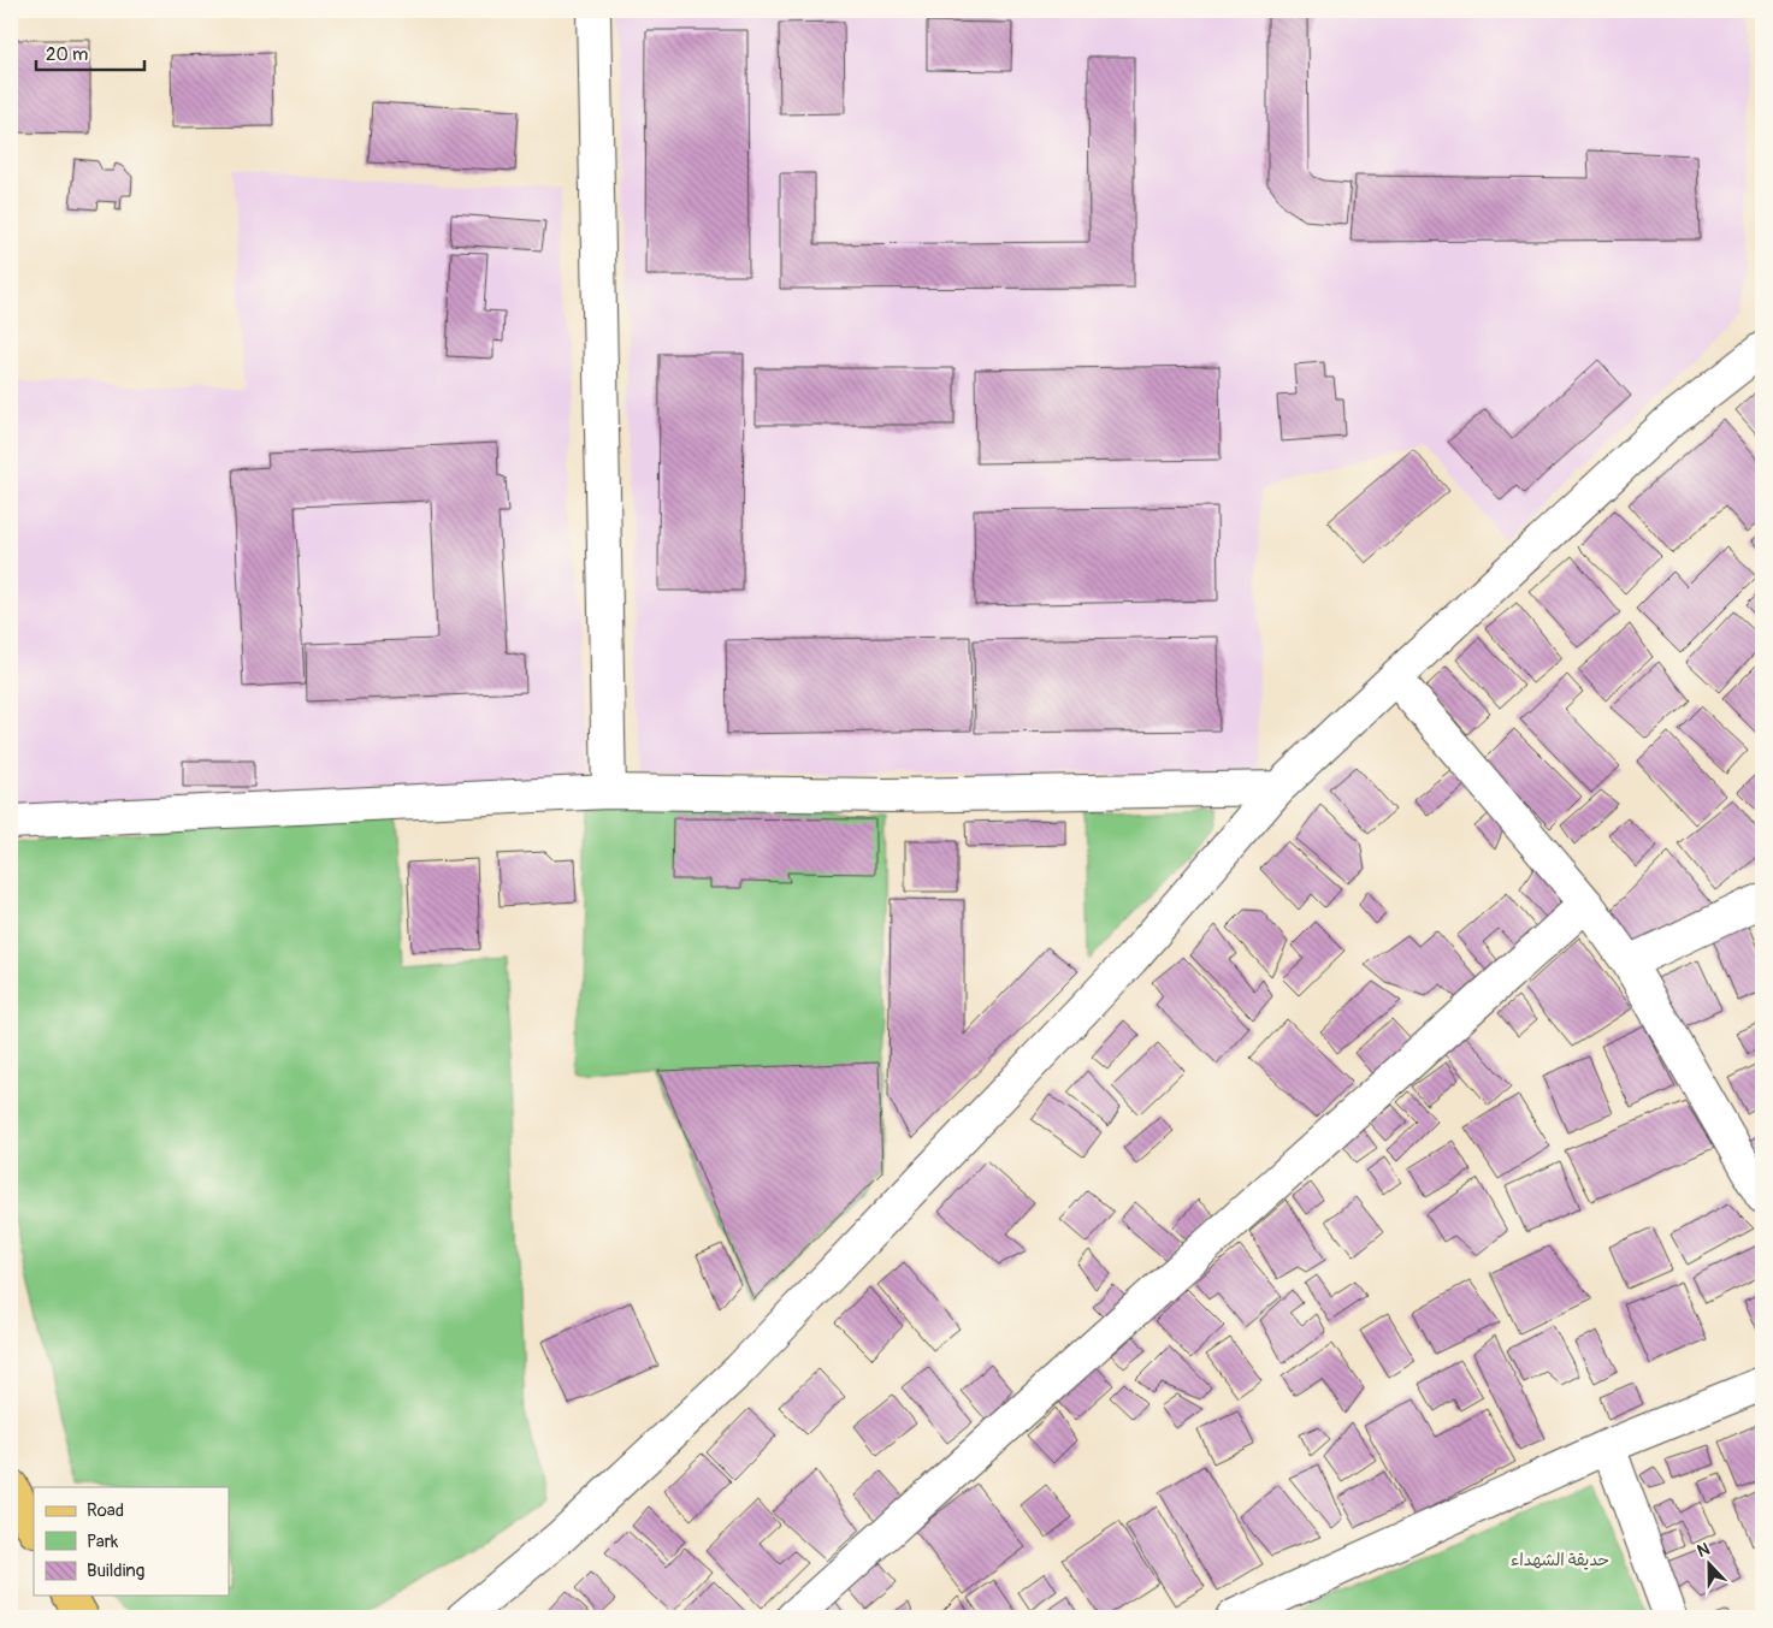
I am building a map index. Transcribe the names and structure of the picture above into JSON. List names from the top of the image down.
{
  "parks": ["حديقة الشهداء"],
  "legend": ["Road", "Park", "Building"],
  "scale_bar": "20 m",
  "north": "top"
}
